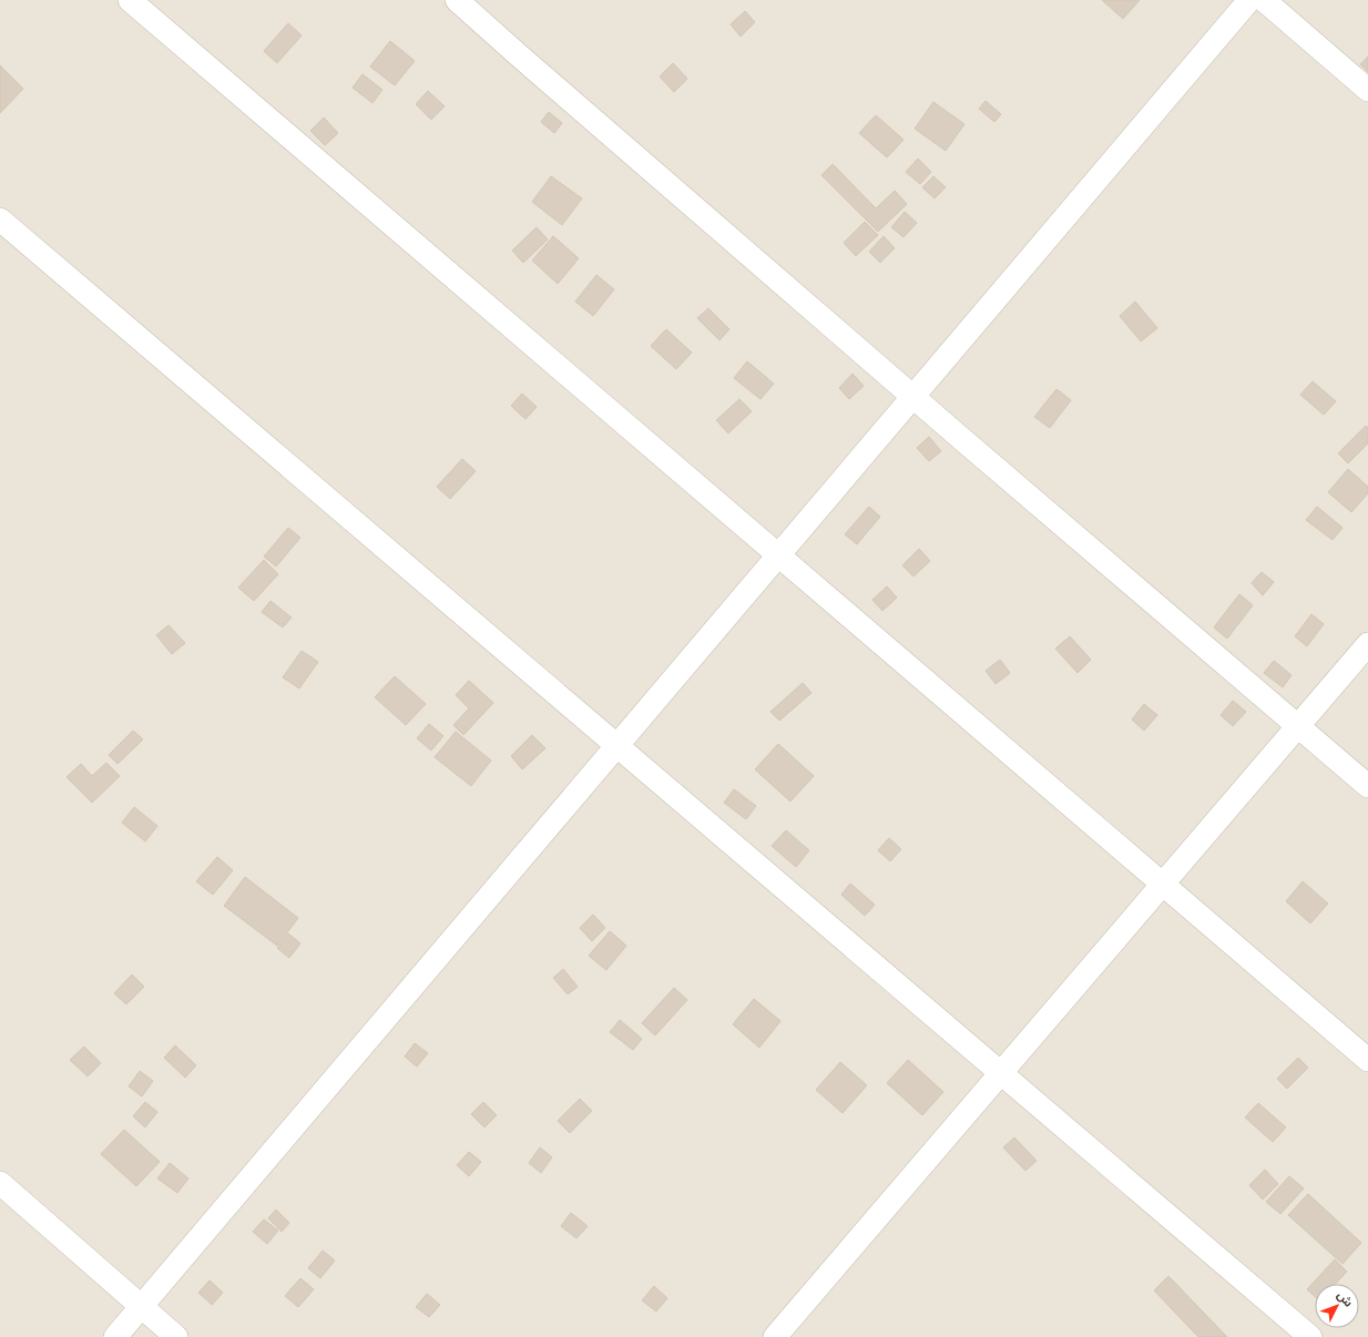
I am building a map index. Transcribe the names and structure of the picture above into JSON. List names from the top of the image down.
{
  "north": "top right"
}
